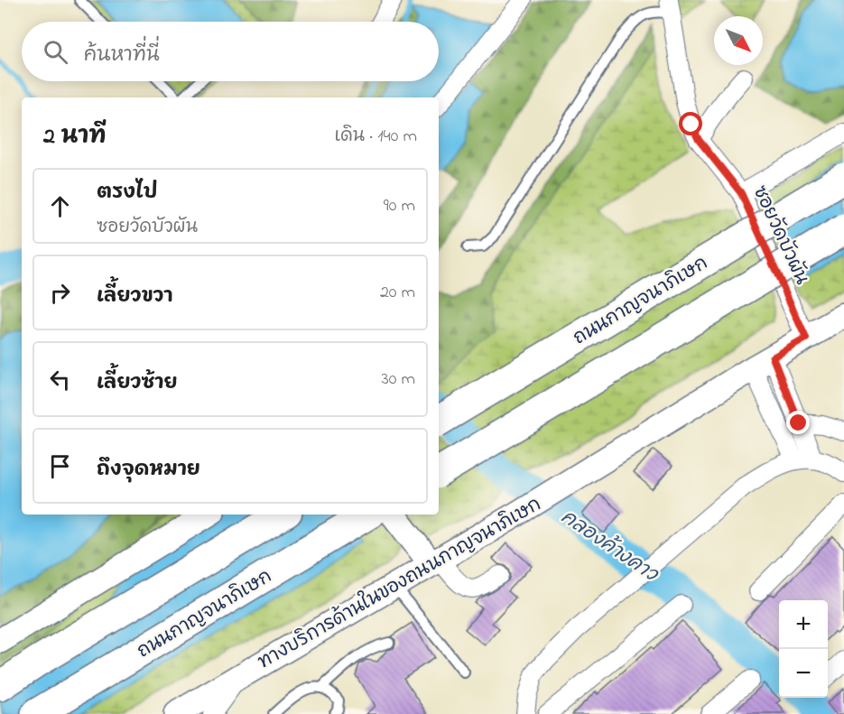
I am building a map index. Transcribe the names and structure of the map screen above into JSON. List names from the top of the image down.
{
  "streets": {
    "highway": ["ถนนกาญจนาภิเษก"],
    "main road": ["ทางบริการด้านในของถนนกาญจนาภิเษก"],
    "street": ["ซอยวัดบัวผัน"]
  },
  "crossings": [
    ["ซอยวัดบัวผัน", "ทางบริการด้านในของถนนกาญจนาภิเษก"]
  ],
  "water": ["คลองค้างคาว"],
  "north": "bottom right",
  "page": {
    "search": "ค้นหาที่นี่",
    "heading": ["2 นาที", "เดิน · 140 m"],
    "list": [
      ["ตรงไป", "ซอยวัดบัวผัน", "90 m"],
      ["เลี้ยวขวา", "20 m"],
      ["เลี้ยวซ้าย", "30 m"],
      "ถึงจุดหมาย"
    ],
    "map_buttons": ["+", "−"]
  }
}
